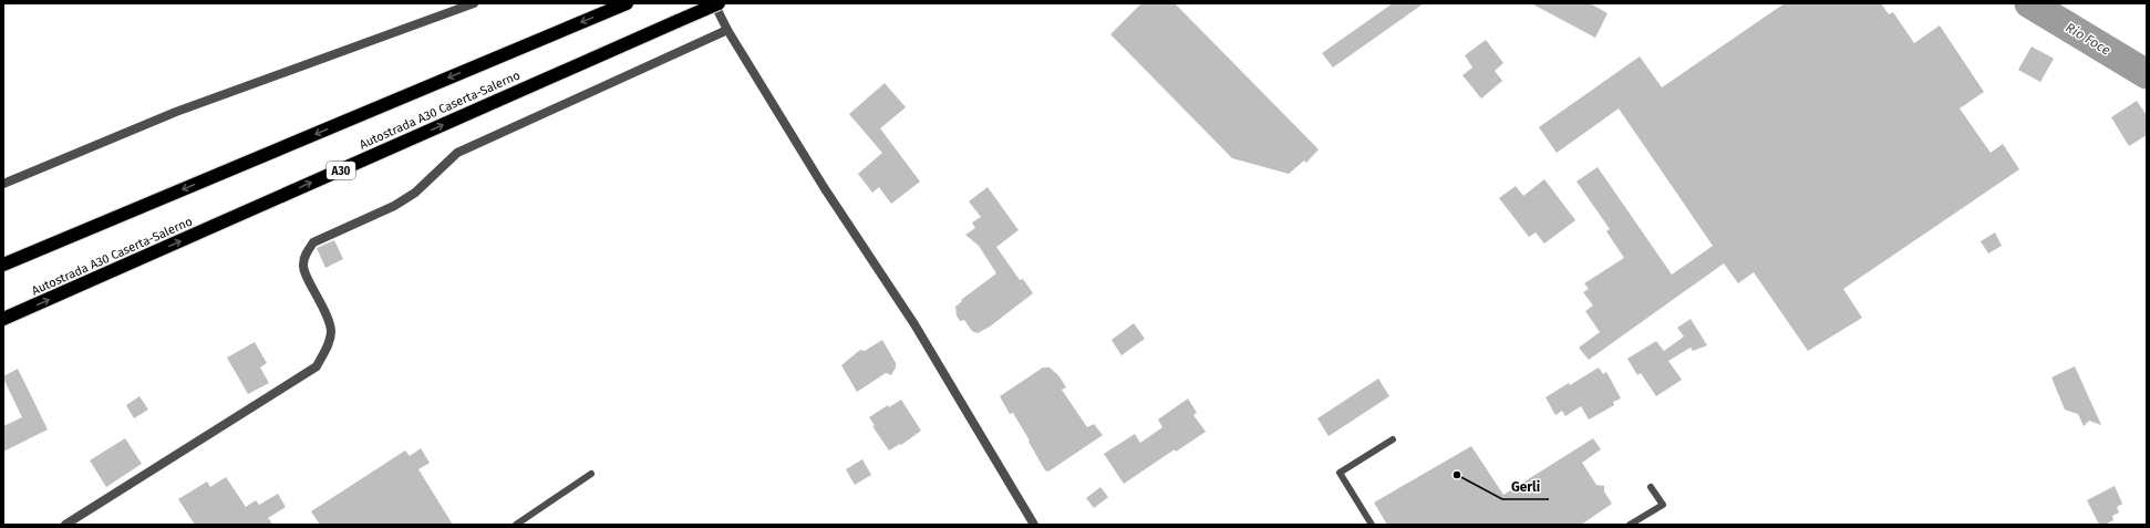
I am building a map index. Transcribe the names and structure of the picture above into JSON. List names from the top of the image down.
{
  "streets": {
    "highway": ["Autostrada A30 Caserta-Salerno", "A30"]
  },
  "water": ["Rio Foce"],
  "places": ["Gerli"]
}
